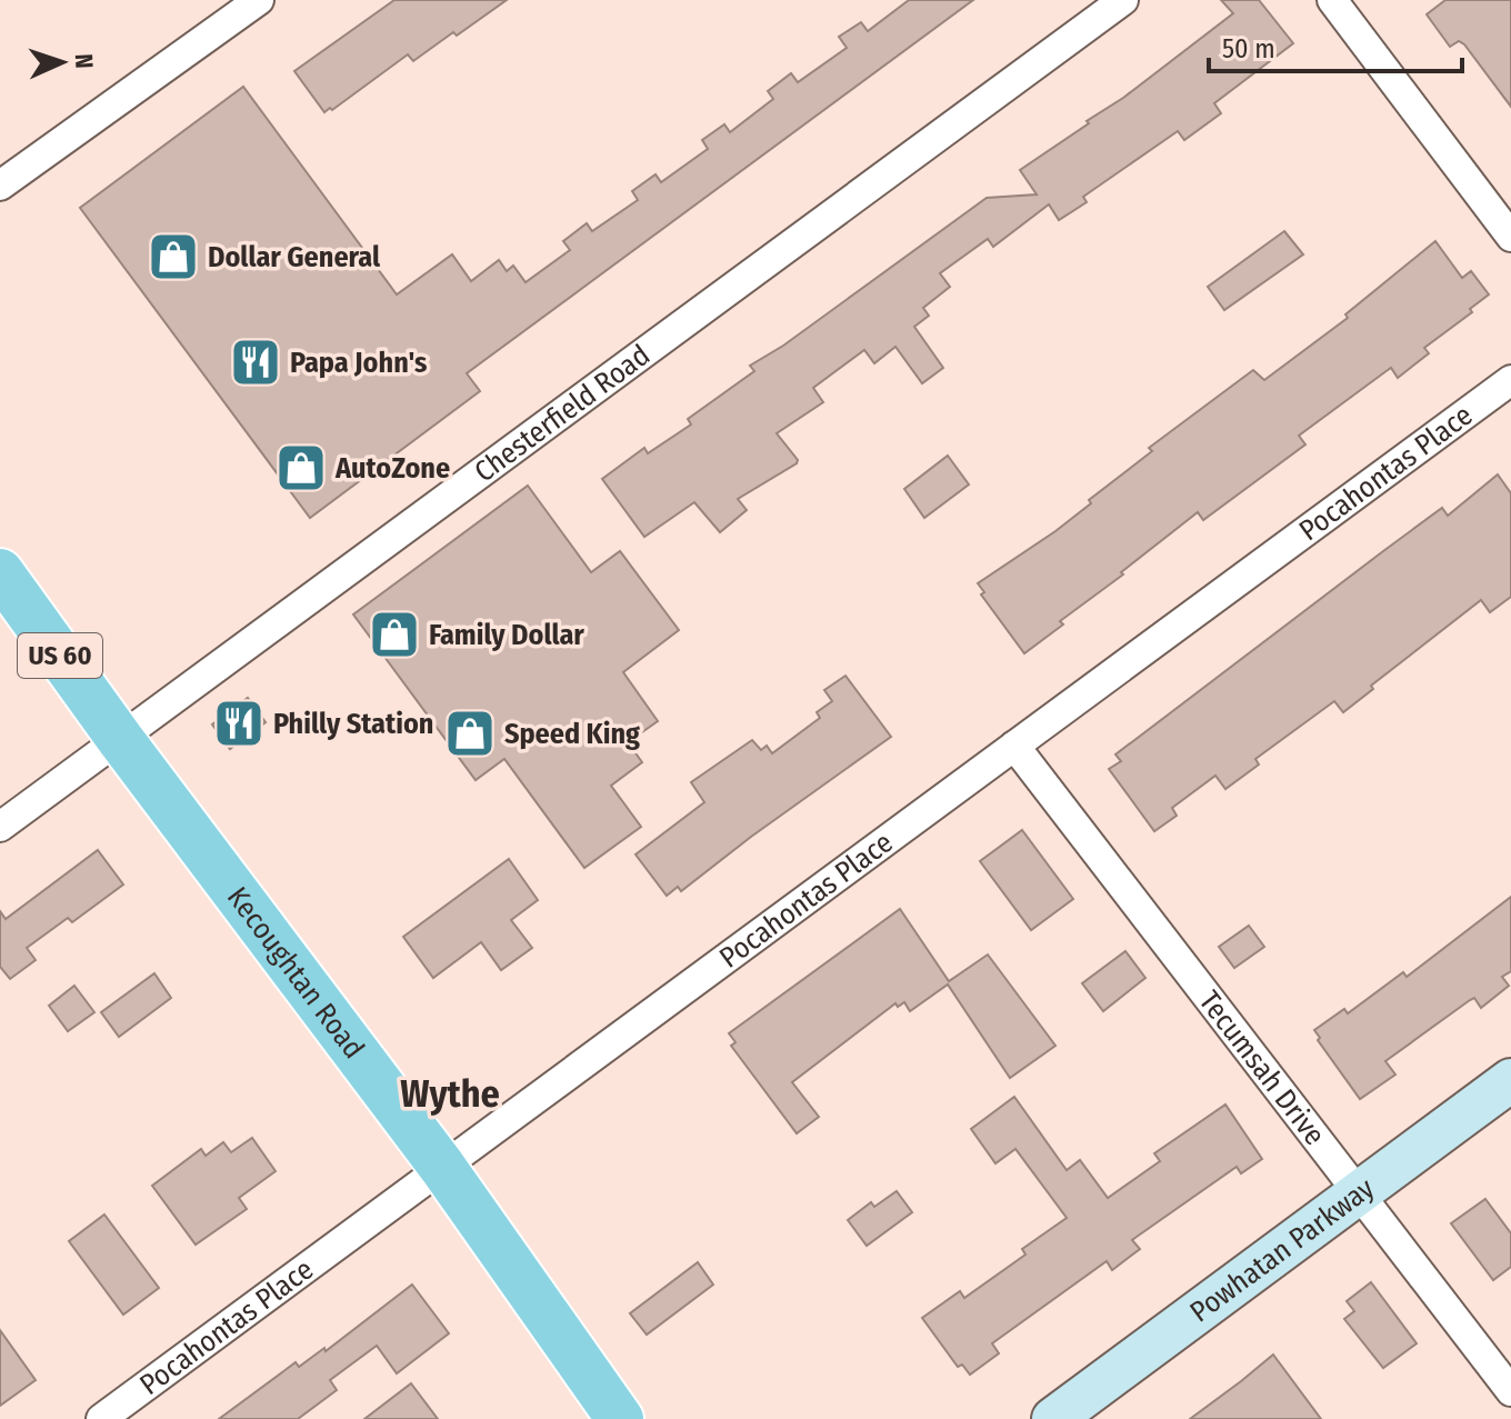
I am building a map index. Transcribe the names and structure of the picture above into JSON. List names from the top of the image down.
{
  "streets": {
    "main road": ["US 60", "Kecoughtan Road", "Powhatan Parkway"],
    "street": ["Chesterfield Road", "Pocahontas Place", "Tecumsah Drive"]
  },
  "crossings": [
    ["Chesterfield Road", "Kecoughtan Road"],
    ["Pocahontas Place", "Kecoughtan Road"],
    ["Pocahontas Place", "Tecumsah Drive"],
    ["Tecumsah Drive", "Powhatan Parkway"]
  ],
  "districts": ["Wythe"],
  "places": {
    "shop": [
      "Dollar General",
      "AutoZone",
      "Family Dollar",
      "Speed King"
    ],
    "restaurant": ["Papa John's", "Philly Station"]
  },
  "scale_bar": "50 m",
  "north": "right"
}
